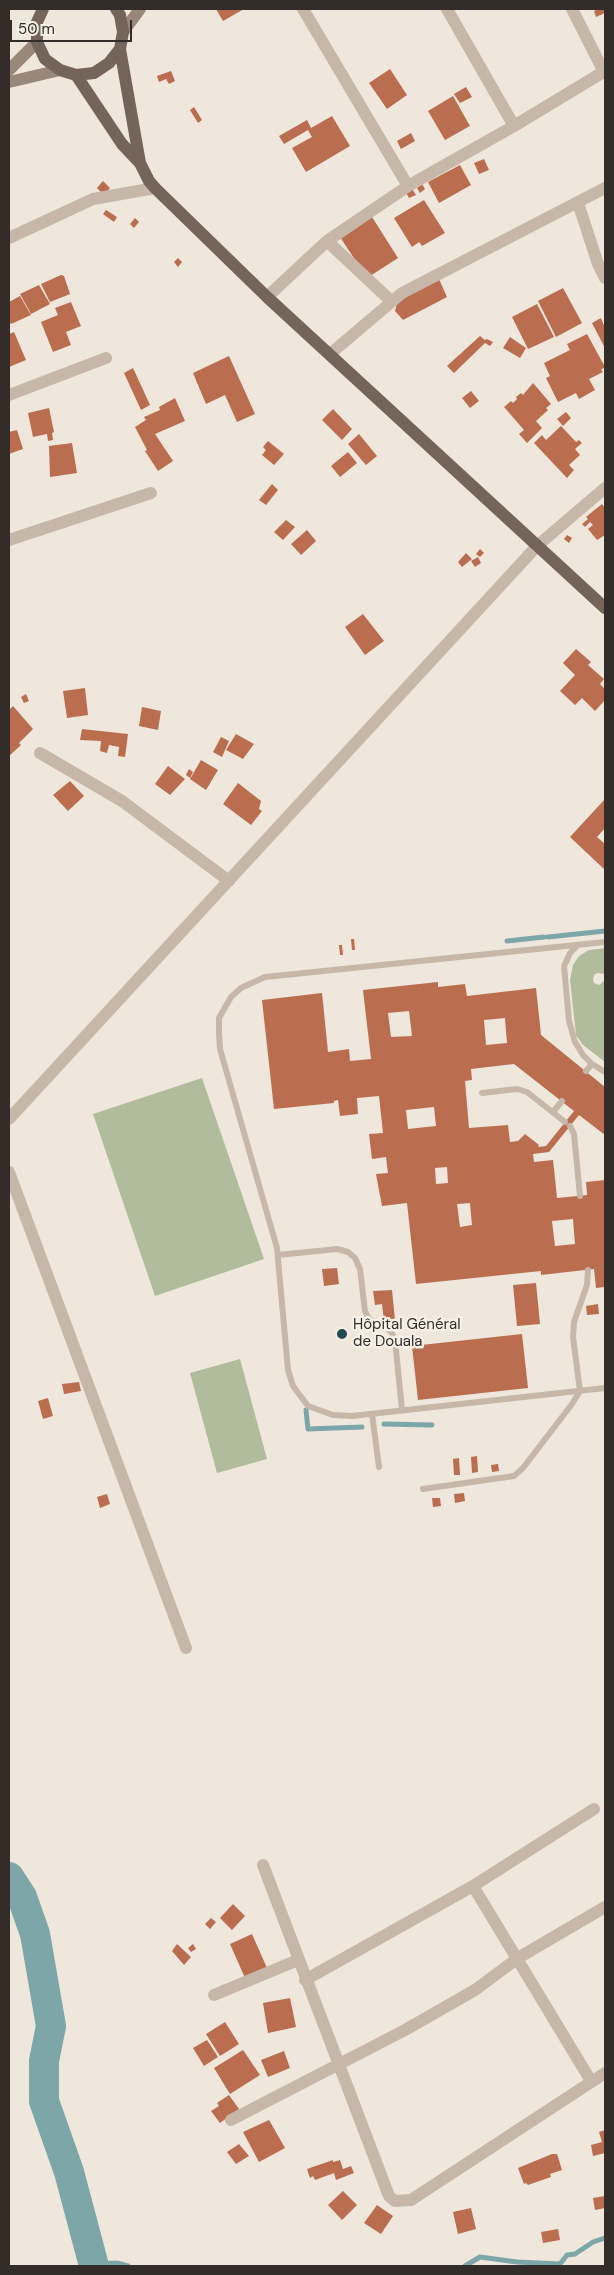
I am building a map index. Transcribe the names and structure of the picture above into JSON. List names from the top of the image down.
{
  "places": ["Hôpital Général de Douala"],
  "scale_bar": "50 m"
}
